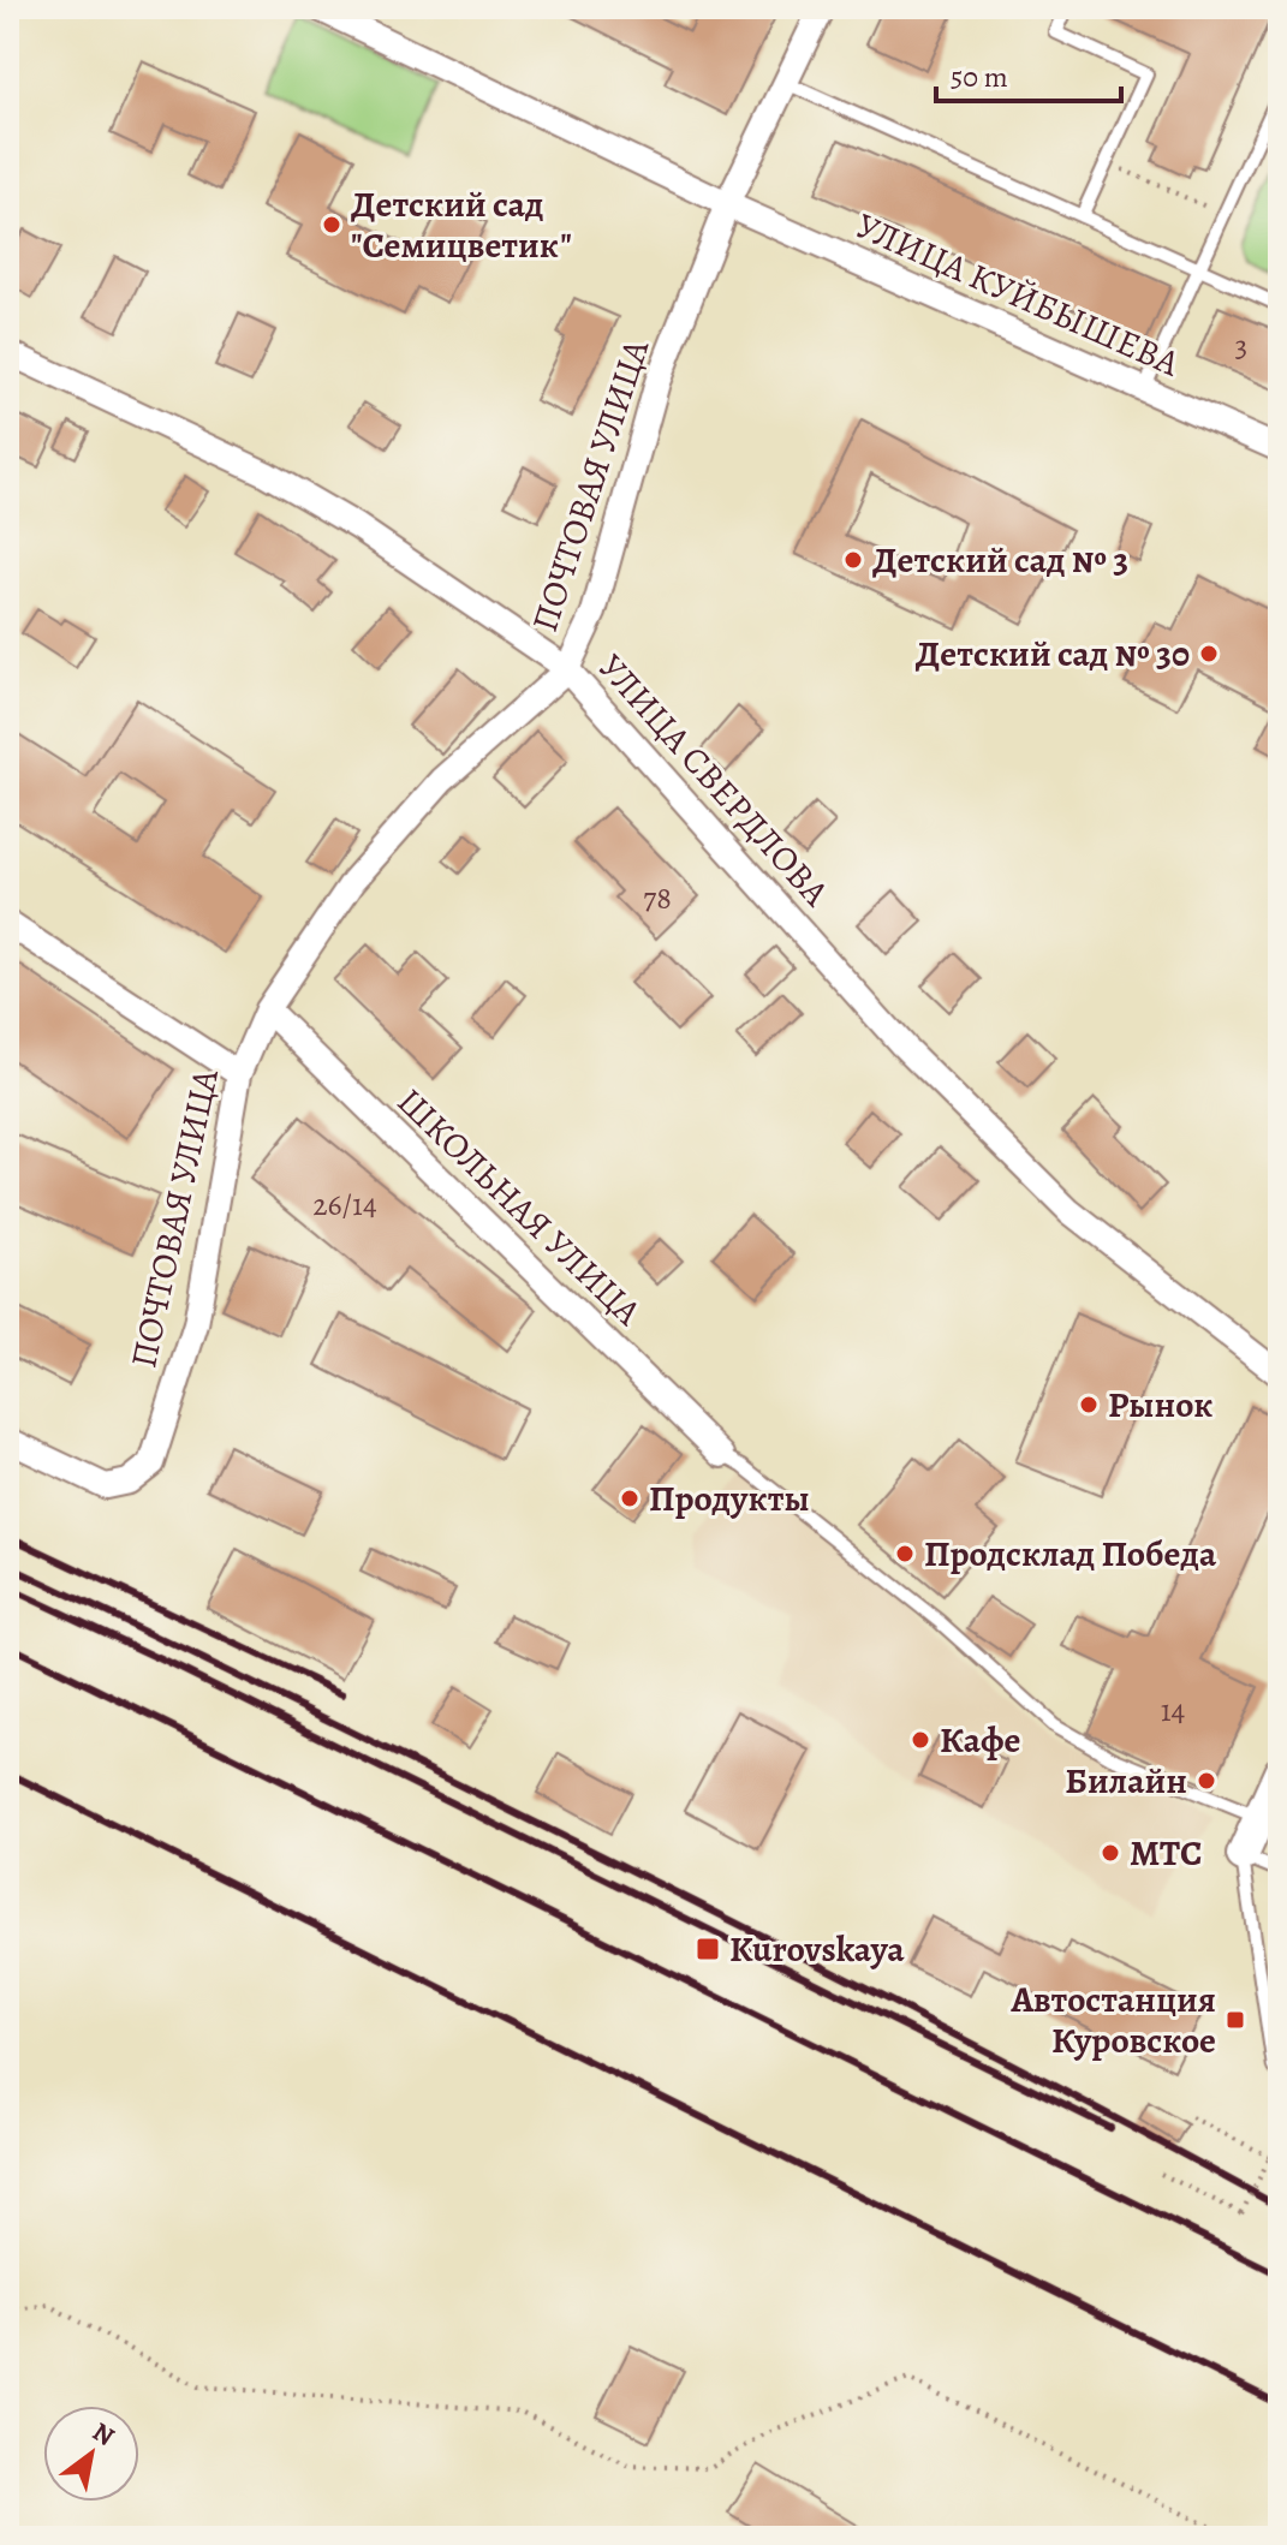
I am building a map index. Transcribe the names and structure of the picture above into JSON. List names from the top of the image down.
{
  "streets": {
    "street": [
      "УЛИЦА КУЙБЫШЕВА",
      "ПОЧТОВАЯ УЛИЦА",
      "УЛИЦА СВЕРДЛОВА",
      "ШКОЛЬНАЯ УЛИЦА"
    ]
  },
  "crossings": [
    ["УЛИЦА КУЙБЫШЕВА", "ПОЧТОВАЯ УЛИЦА"],
    ["ПОЧТОВАЯ УЛИЦА", "УЛИЦА СВЕРДЛОВА"],
    ["ПОЧТОВАЯ УЛИЦА", "ШКОЛЬНАЯ УЛИЦА"]
  ],
  "places": {
    "other": [
      "Детский сад \"Семицветик\"",
      "Детский сад № 3",
      "Детский сад № 30",
      "Рынок",
      "Продукты",
      "Продсклад Победа",
      "Кафе",
      "Билайн",
      "МТС"
    ],
    "transit": ["Kurovskaya", "Автостанция Куровское"]
  },
  "house_numbers": [
    "3",
    "78",
    "26/14",
    "14"
  ],
  "scale_bar": "50 m",
  "north": "top right"
}
